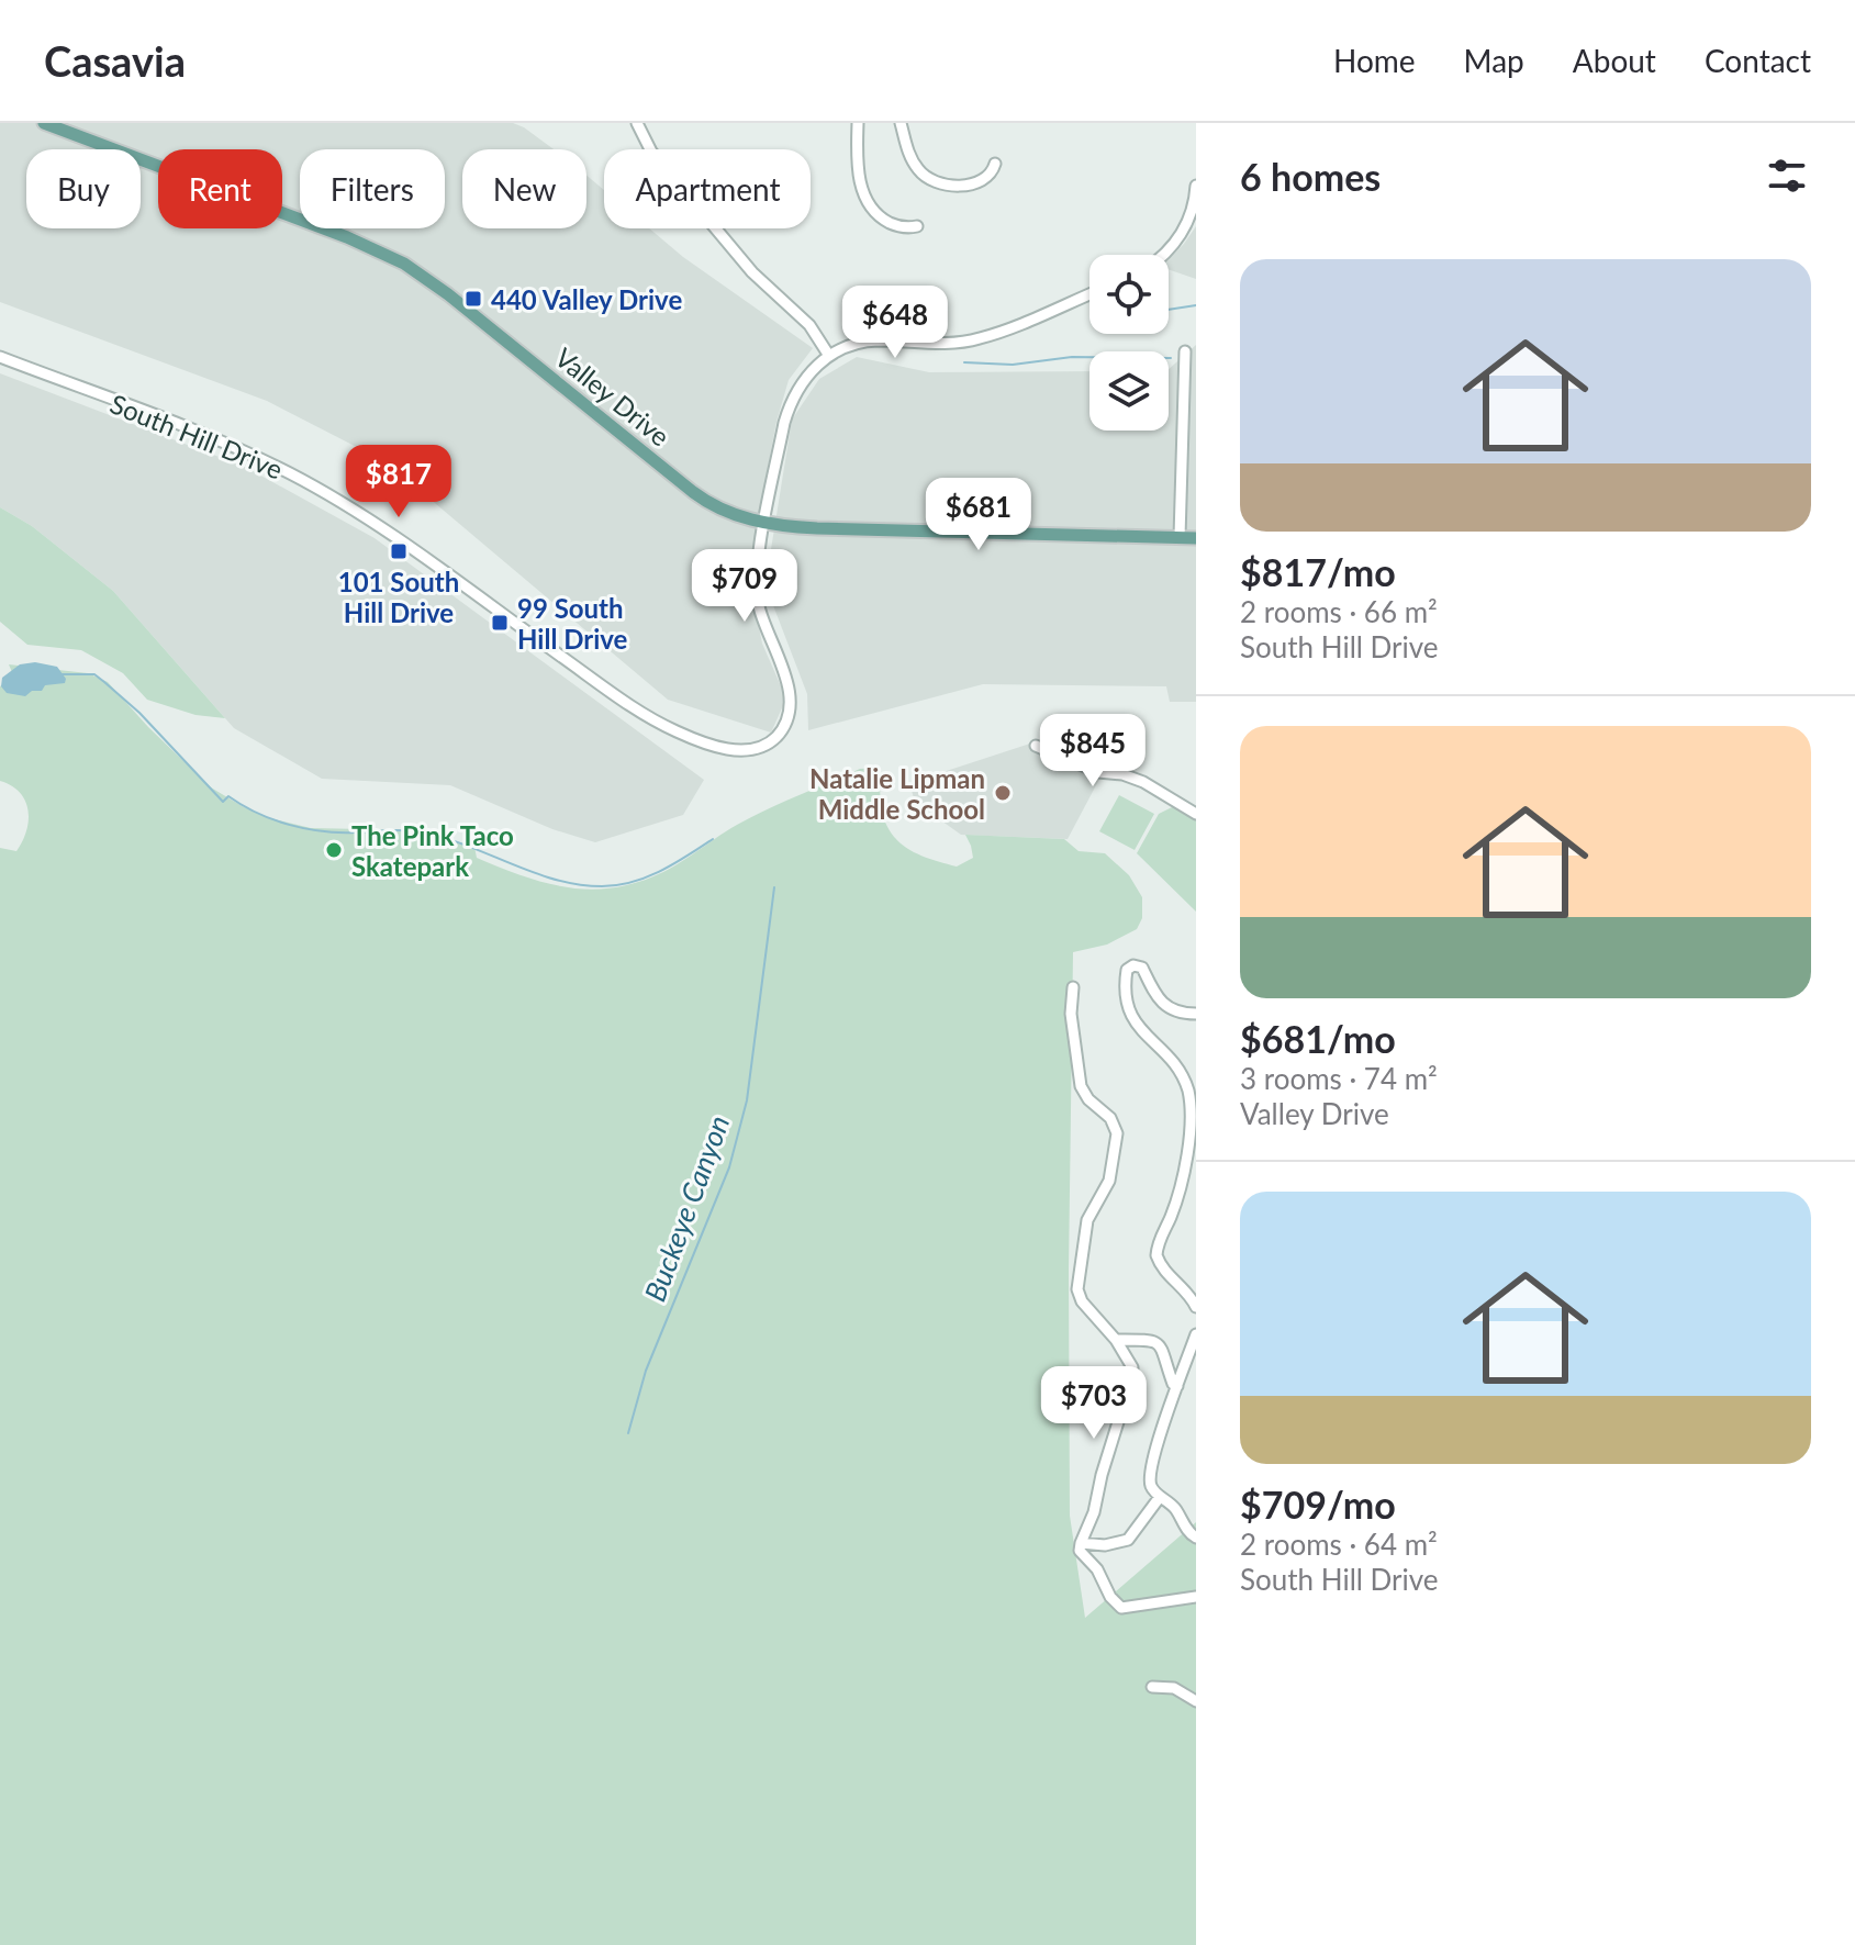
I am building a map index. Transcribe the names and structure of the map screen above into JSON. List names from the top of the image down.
{
  "streets": {
    "main road": ["Valley Drive"],
    "street": ["South Hill Drive"]
  },
  "crossings": [
    ["Valley Drive", "South Hill Drive"]
  ],
  "water": ["Buckeye Canyon"],
  "places": {
    "transit": ["440 Valley Drive", "101 South Hill Drive", "99 South Hill Drive"],
    "other": ["Natalie Lipman Middle School", "The Pink Taco Skatepark"]
  },
  "page": {
    "header": "Casavia",
    "nav": [
      "Home",
      "Map",
      "About",
      "Contact"
    ],
    "heading": "6 homes",
    "chip": [
      "Buy",
      "Rent",
      "Filters",
      "New",
      "Apartment"
    ],
    "list": [
      {
        "name": "$817/mo",
        "note": "2 rooms · 66 m² · South Hill Drive"
      },
      {
        "name": "$681/mo",
        "note": "3 rooms · 74 m² · Valley Drive"
      },
      {
        "name": "$709/mo",
        "note": "2 rooms · 64 m² · South Hill Drive"
      }
    ],
    "price": [
      "$648",
      "$817",
      "$681",
      "$709",
      "$845",
      "$703"
    ]
  }
}
